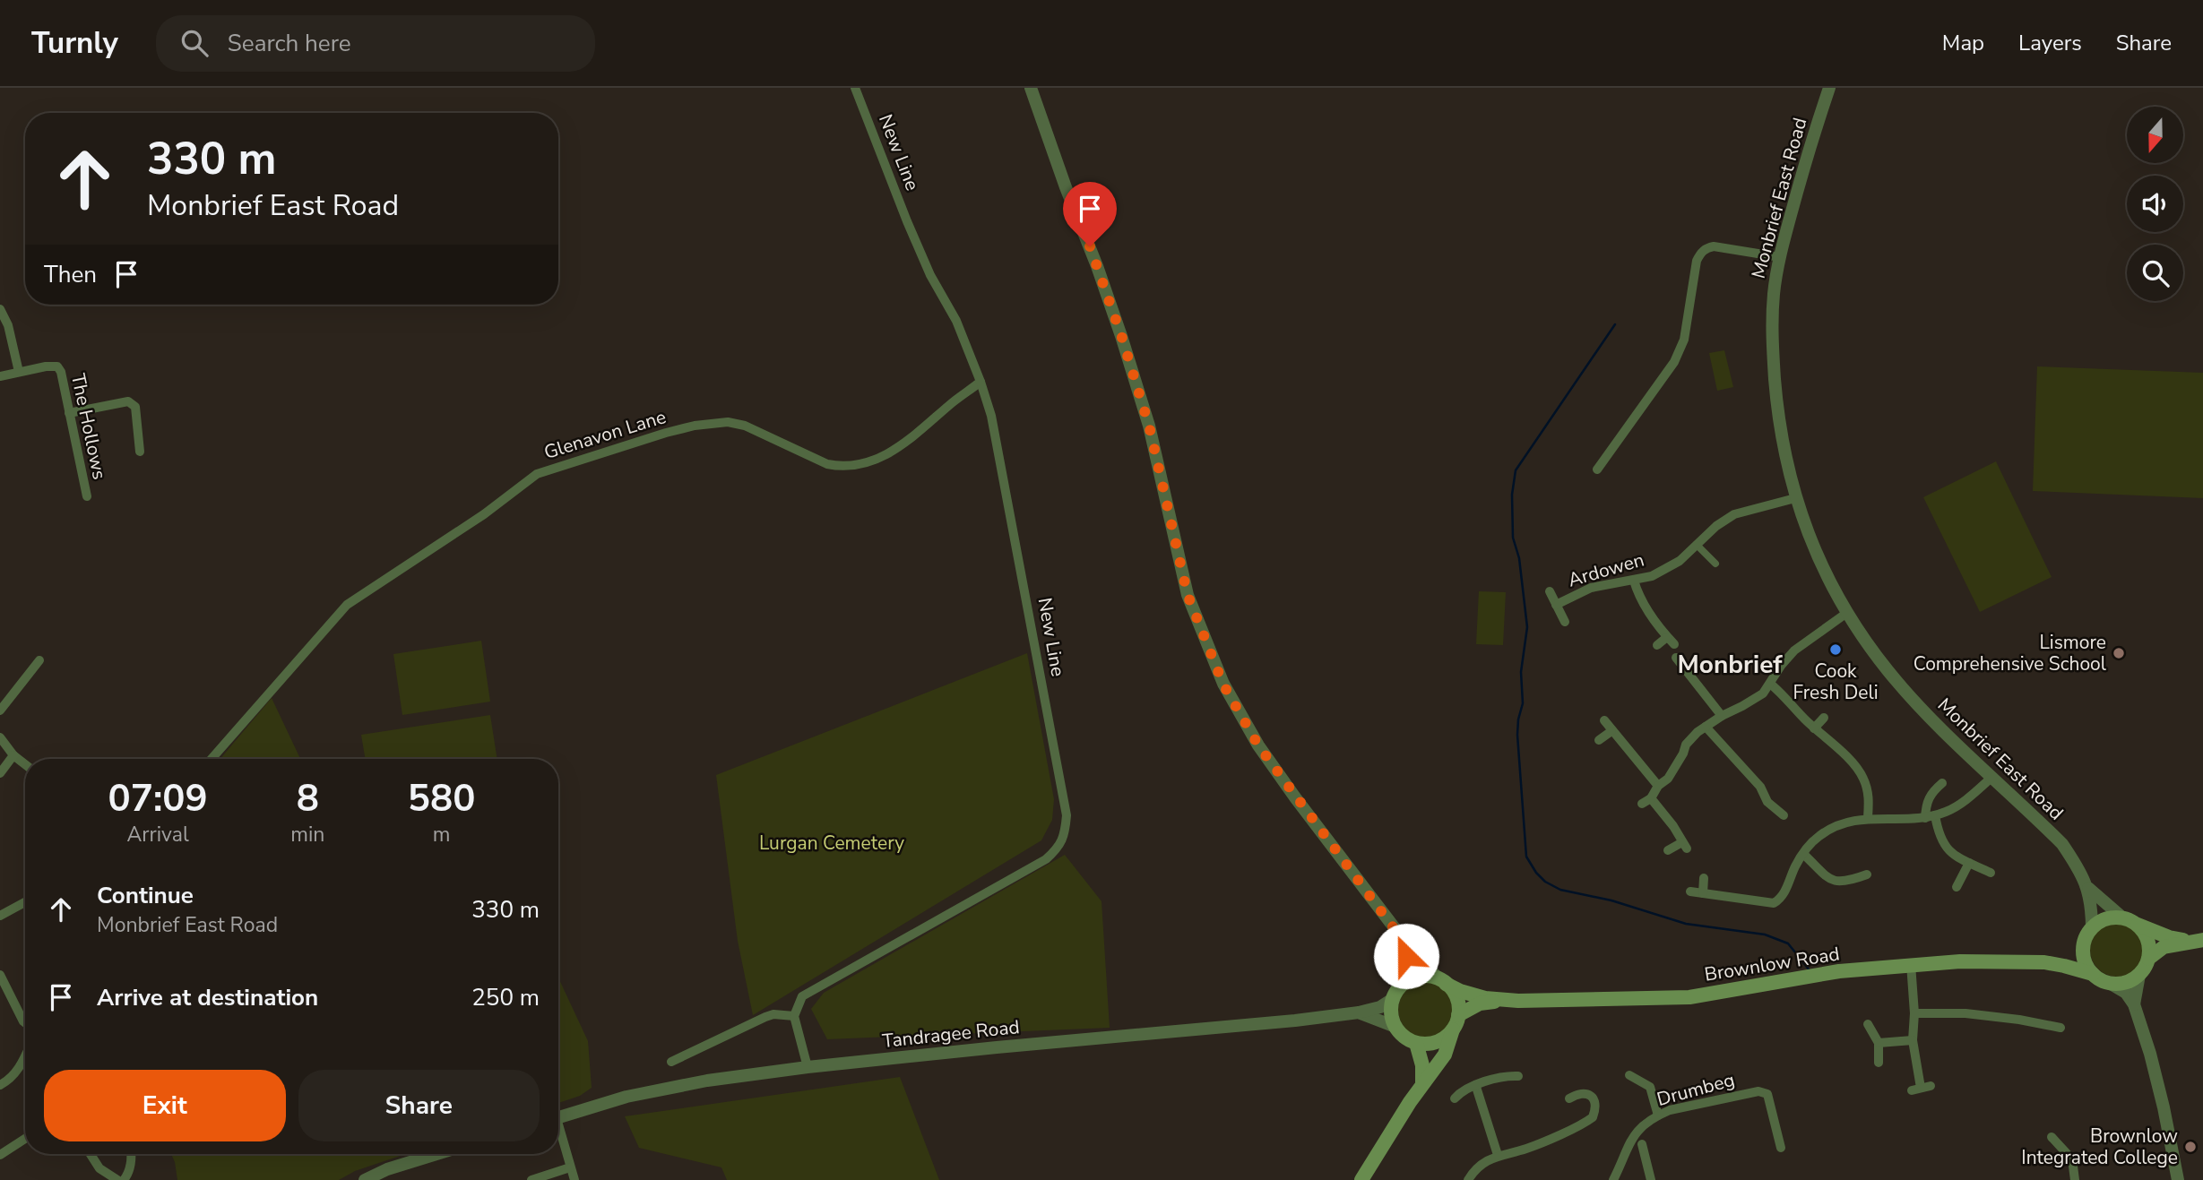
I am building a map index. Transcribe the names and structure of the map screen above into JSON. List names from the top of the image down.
{
  "streets": {
    "main road": ["Brownlow Road"],
    "street": [
      "New Line",
      "Monbrief East Road",
      "The Hollows",
      "Glenavon Lane",
      "Ardowen",
      "Tandragee Road",
      "Drumbeg"
    ]
  },
  "crossings": [
    ["New Line", "Glenavon Lane"],
    ["Monbrief East Road", "Ardowen"],
    ["Monbrief East Road", "Brownlow Road"],
    ["Brownlow Road", "Tandragee Road"]
  ],
  "districts": ["Monbrief"],
  "parks": ["Lurgan Cemetery"],
  "places": ["Cook Fresh Deli", "Lismore Comprehensive School", "Brownlow Integrated College"],
  "north": "bottom",
  "page": {
    "header": "Turnly",
    "search": "Search here",
    "nav": ["Map", "Layers", "Share"],
    "turn": ["330 m", "Monbrief East Road"],
    "then": "Then",
    "eta": [
      "07:09",
      "Arrival",
      "8",
      "min",
      "580",
      "m"
    ],
    "list": [
      {
        "name": "Continue",
        "note": "Monbrief East Road",
        "value": "330 m"
      },
      {
        "name": "Arrive at destination",
        "value": "250 m"
      }
    ],
    "buttons": ["Exit", "Share"]
  }
}
